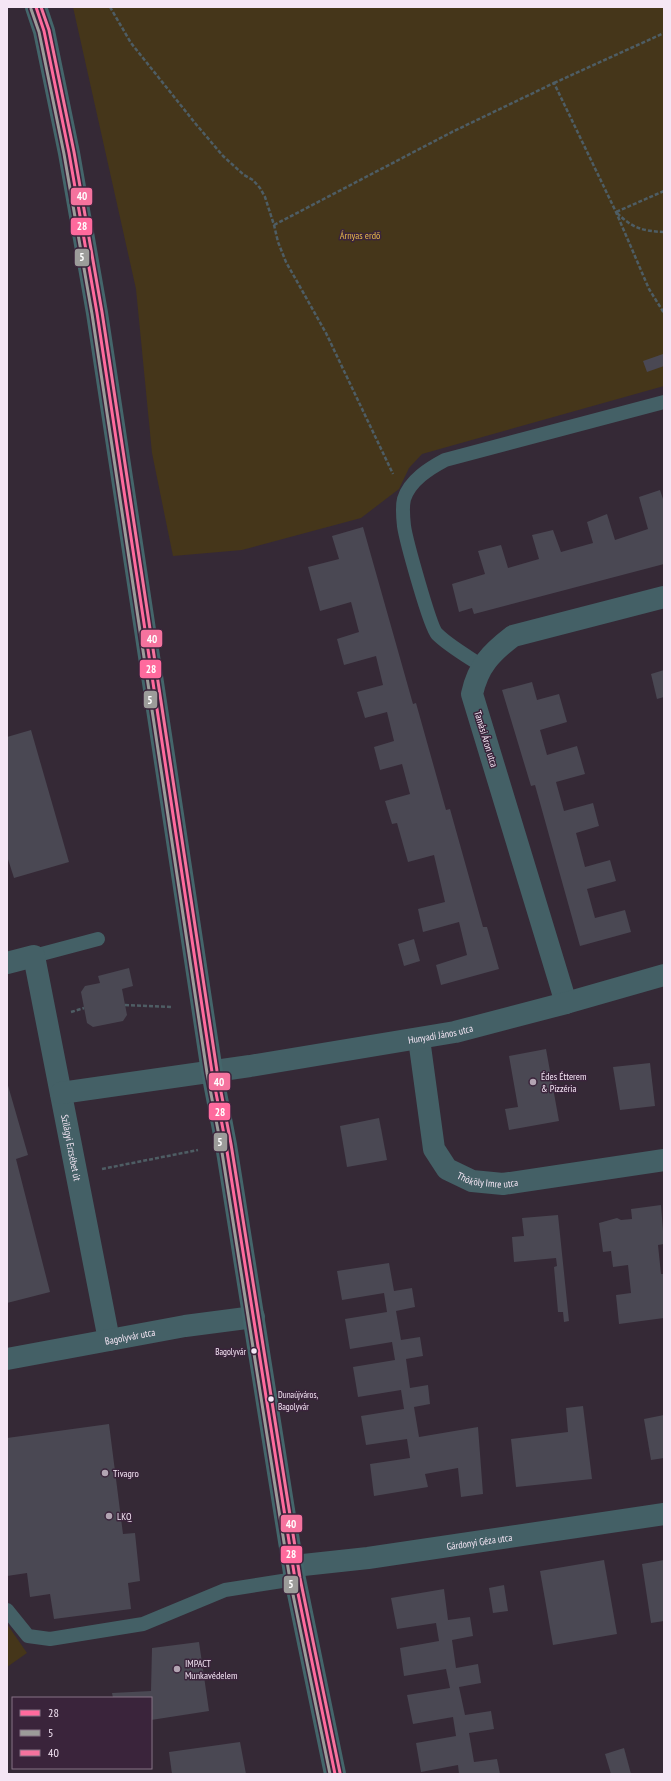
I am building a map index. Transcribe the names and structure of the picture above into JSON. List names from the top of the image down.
{
  "streets": {
    "street": [
      "Tamási Áron utca",
      "Hunyadi János utca",
      "Szilágyi Erzsébet út",
      "Thököly Imre utca",
      "Bagolyvár utca",
      "Gárdonyi Géza utca"
    ]
  },
  "crossings": [
    ["Tamási Áron utca", "Hunyadi János utca"],
    ["Hunyadi János utca", "Szilágyi Erzsébet út"],
    ["Hunyadi János utca", "Thököly Imre utca"],
    ["Szilágyi Erzsébet út", "Bagolyvár utca"]
  ],
  "parks": ["Árnyas erdő"],
  "places": [
    "Édes Étterem & Pizzéria",
    "Bagolyvár",
    "Dunaújváros, Bagolyvár",
    "Tivagro",
    "LKQ",
    "IMPACT Munkavédelem"
  ],
  "lines": ["transit line 28", "transit line 40", "transit line 5"],
  "legend": ["28", "5", "40"]
}
